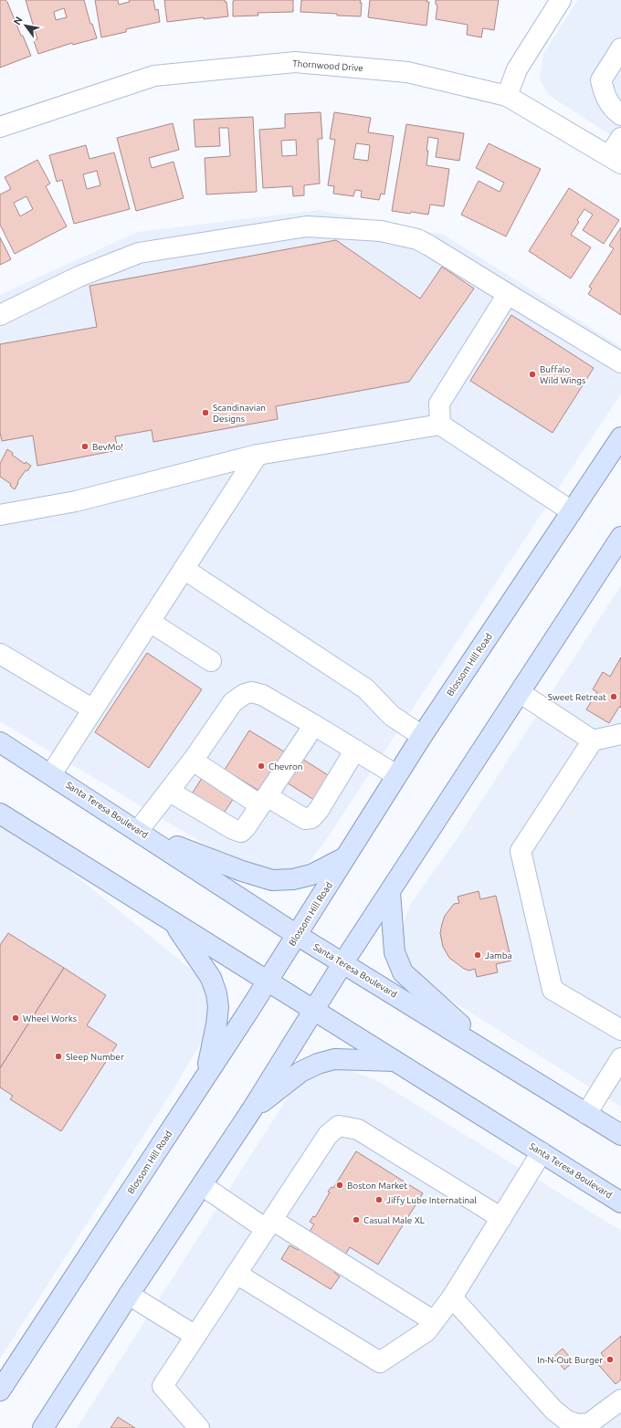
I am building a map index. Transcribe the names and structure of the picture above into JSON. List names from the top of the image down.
{
  "streets": {
    "main road": ["Blossom Hill Road", "Santa Teresa Boulevard"],
    "street": ["Thornwood Drive"]
  },
  "crossings": [
    ["Blossom Hill Road", "Santa Teresa Boulevard"]
  ],
  "places": [
    "Buffalo Wild Wings",
    "Scandinavian Designs",
    "BevMo!",
    "Sweet Retreat",
    "Chevron",
    "Jamba",
    "Wheel Works",
    "Sleep Number",
    "Boston Market",
    "Jiffy Lube Internatinal",
    "Casual Male XL",
    "In-N-Out Burger"
  ],
  "north": "top left"
}
